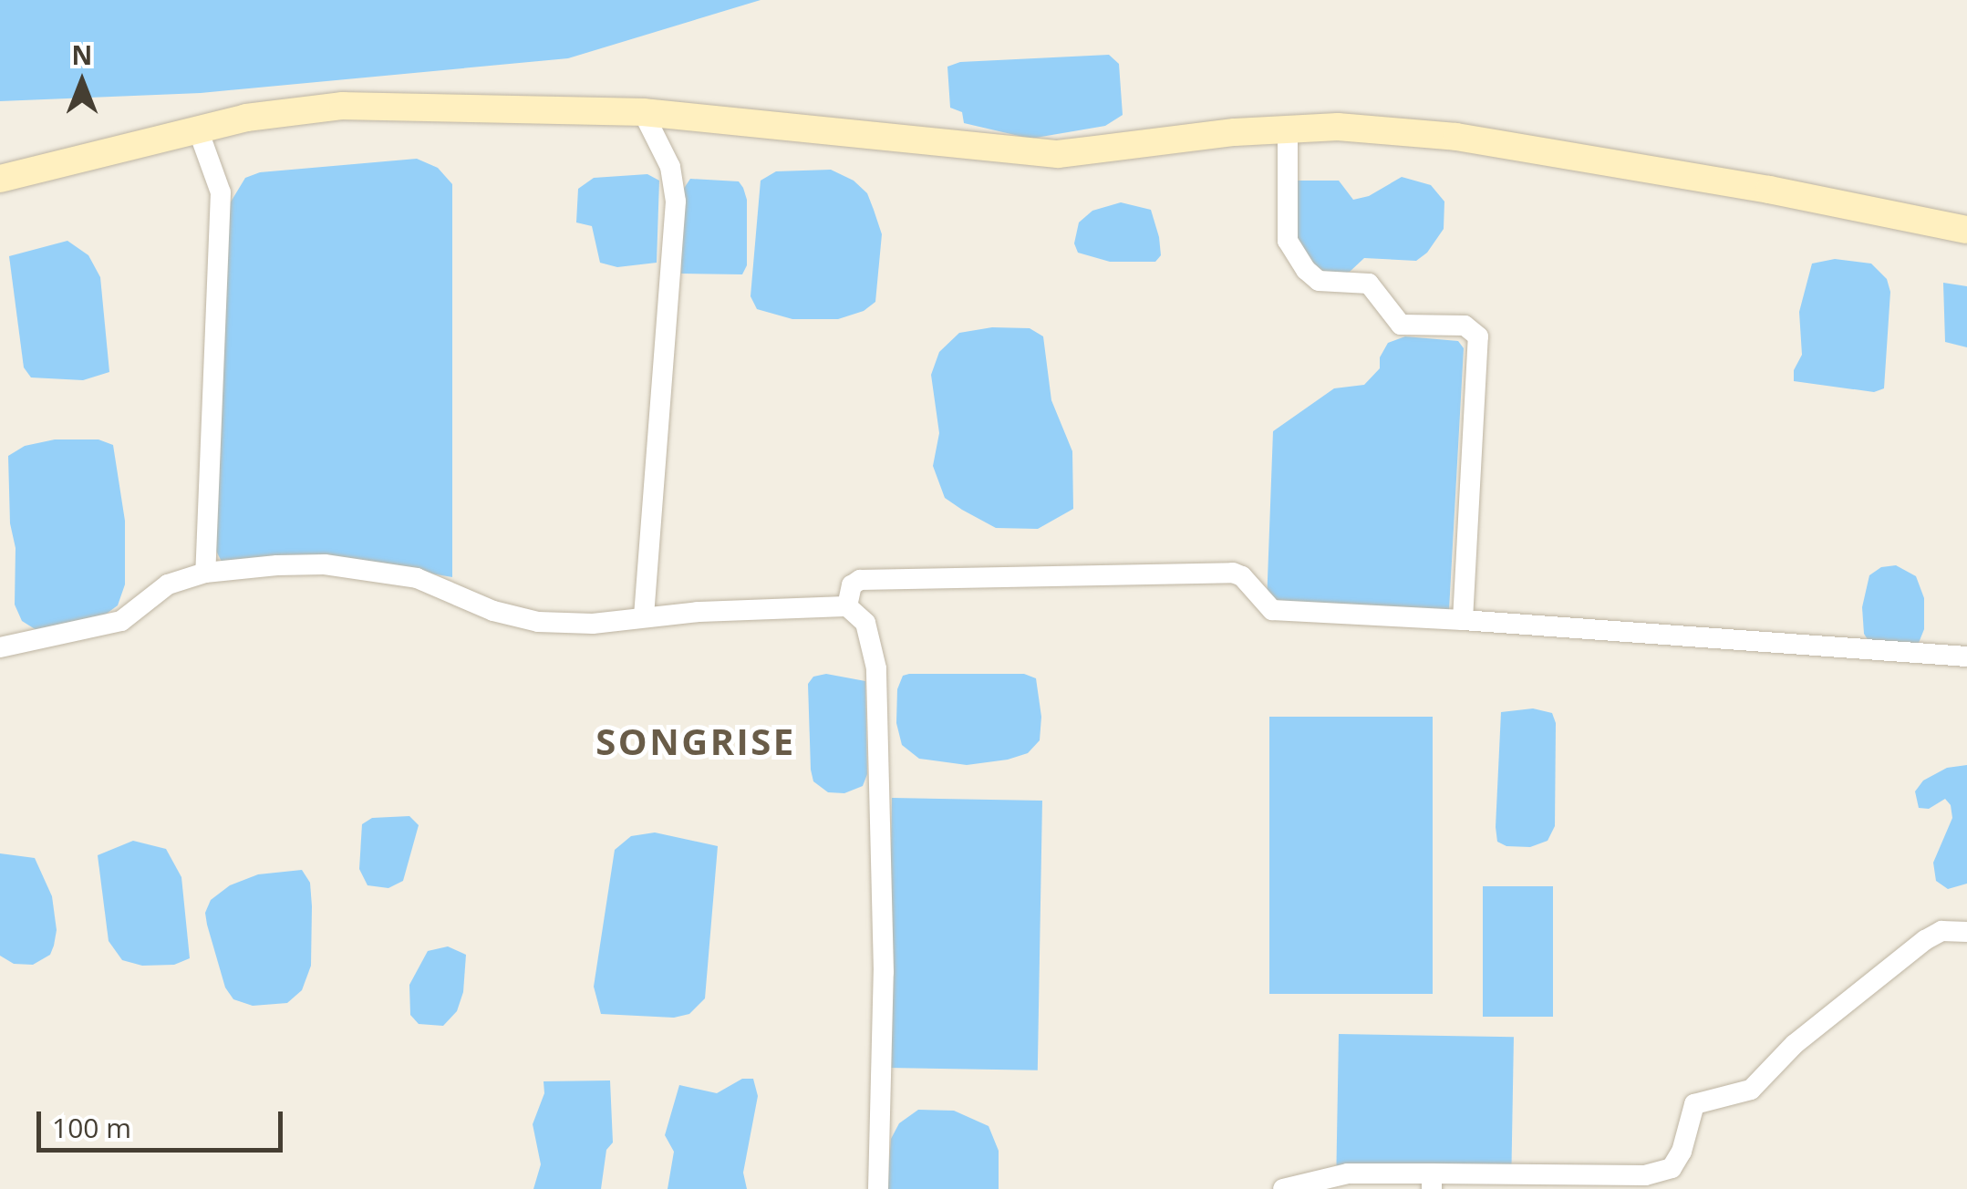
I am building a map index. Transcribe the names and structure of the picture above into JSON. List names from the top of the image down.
{
  "districts": ["SONGRISE"],
  "scale_bar": "100 m",
  "north": "top"
}
